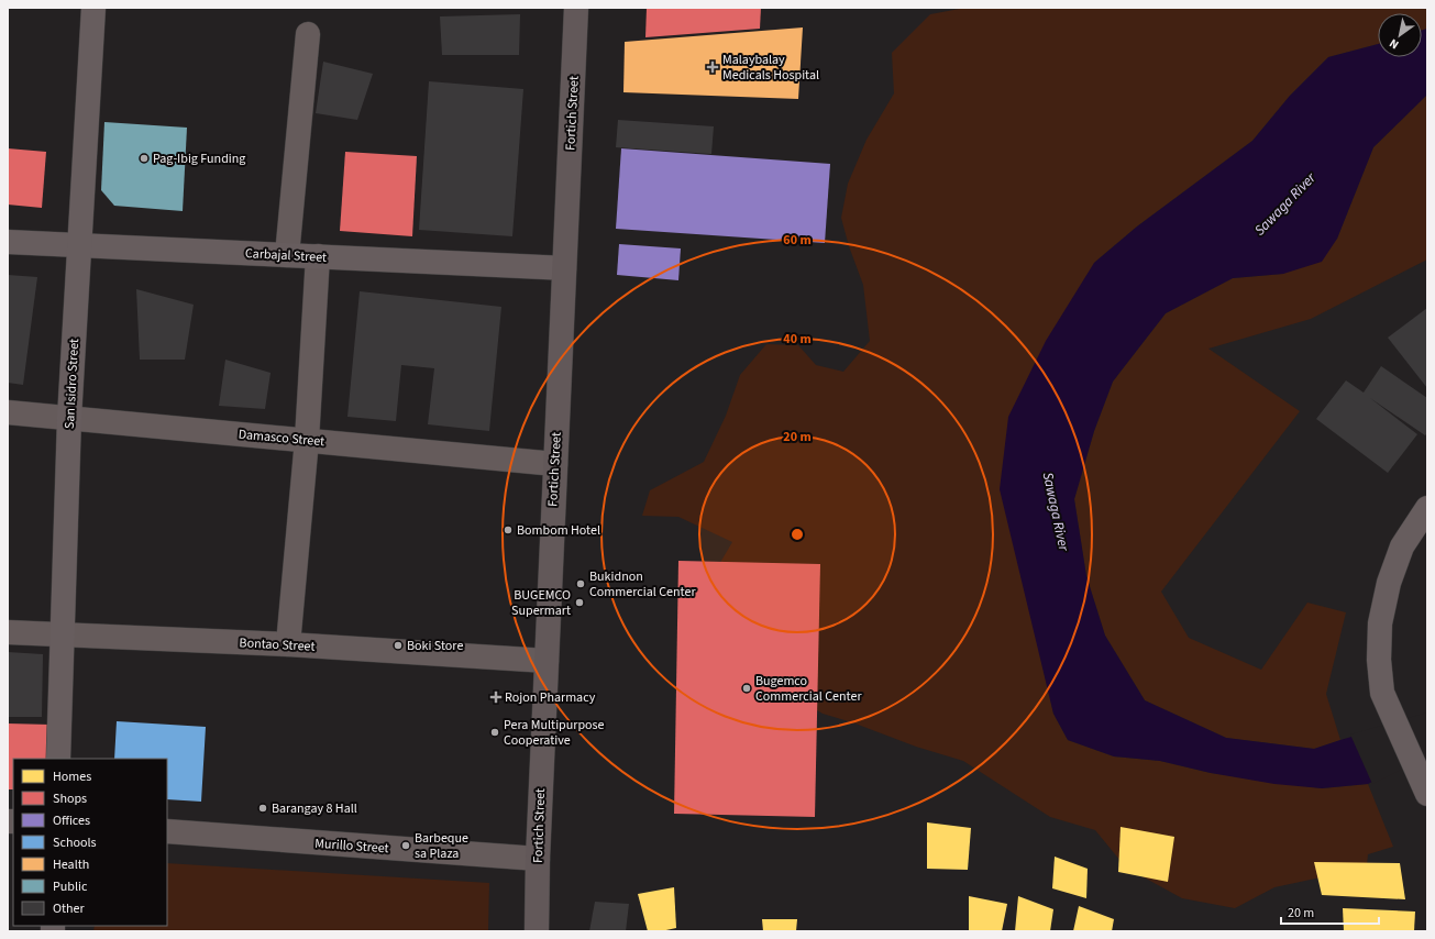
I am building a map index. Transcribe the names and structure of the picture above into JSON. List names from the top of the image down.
{
  "streets": {
    "highway": ["Fortich Street"],
    "street": [
      "Carbajal Street",
      "San Isidro Street",
      "Damasco Street",
      "Bontao Street",
      "Murillo Street"
    ]
  },
  "crossings": [
    ["Fortich Street", "Carbajal Street"],
    ["Fortich Street", "Damasco Street"],
    ["Fortich Street", "Bontao Street"],
    ["Fortich Street", "Murillo Street"],
    ["Carbajal Street", "San Isidro Street"],
    ["San Isidro Street", "Damasco Street"],
    ["San Isidro Street", "Bontao Street"]
  ],
  "water": ["Sawaga River"],
  "places": {
    "health": ["Malaybalay Medicals Hospital", "Rojon Pharmacy"],
    "other": [
      "Pag-Ibig Funding",
      "Bombom Hotel",
      "Bukidnon Commercial Center",
      "BUGEMCO Supermart",
      "Boki Store",
      "Bugemco Commercial Center",
      "Pera Multipurpose Cooperative",
      "Barangay 8 Hall",
      "Barbeque sa Plaza"
    ]
  },
  "legend": [
    "Homes",
    "Shops",
    "Offices",
    "Schools",
    "Health",
    "Public",
    "Other"
  ],
  "scale_bar": "20 m",
  "north": "bottom left",
  "rings": ["60 m", "40 m", "20 m"]
}
